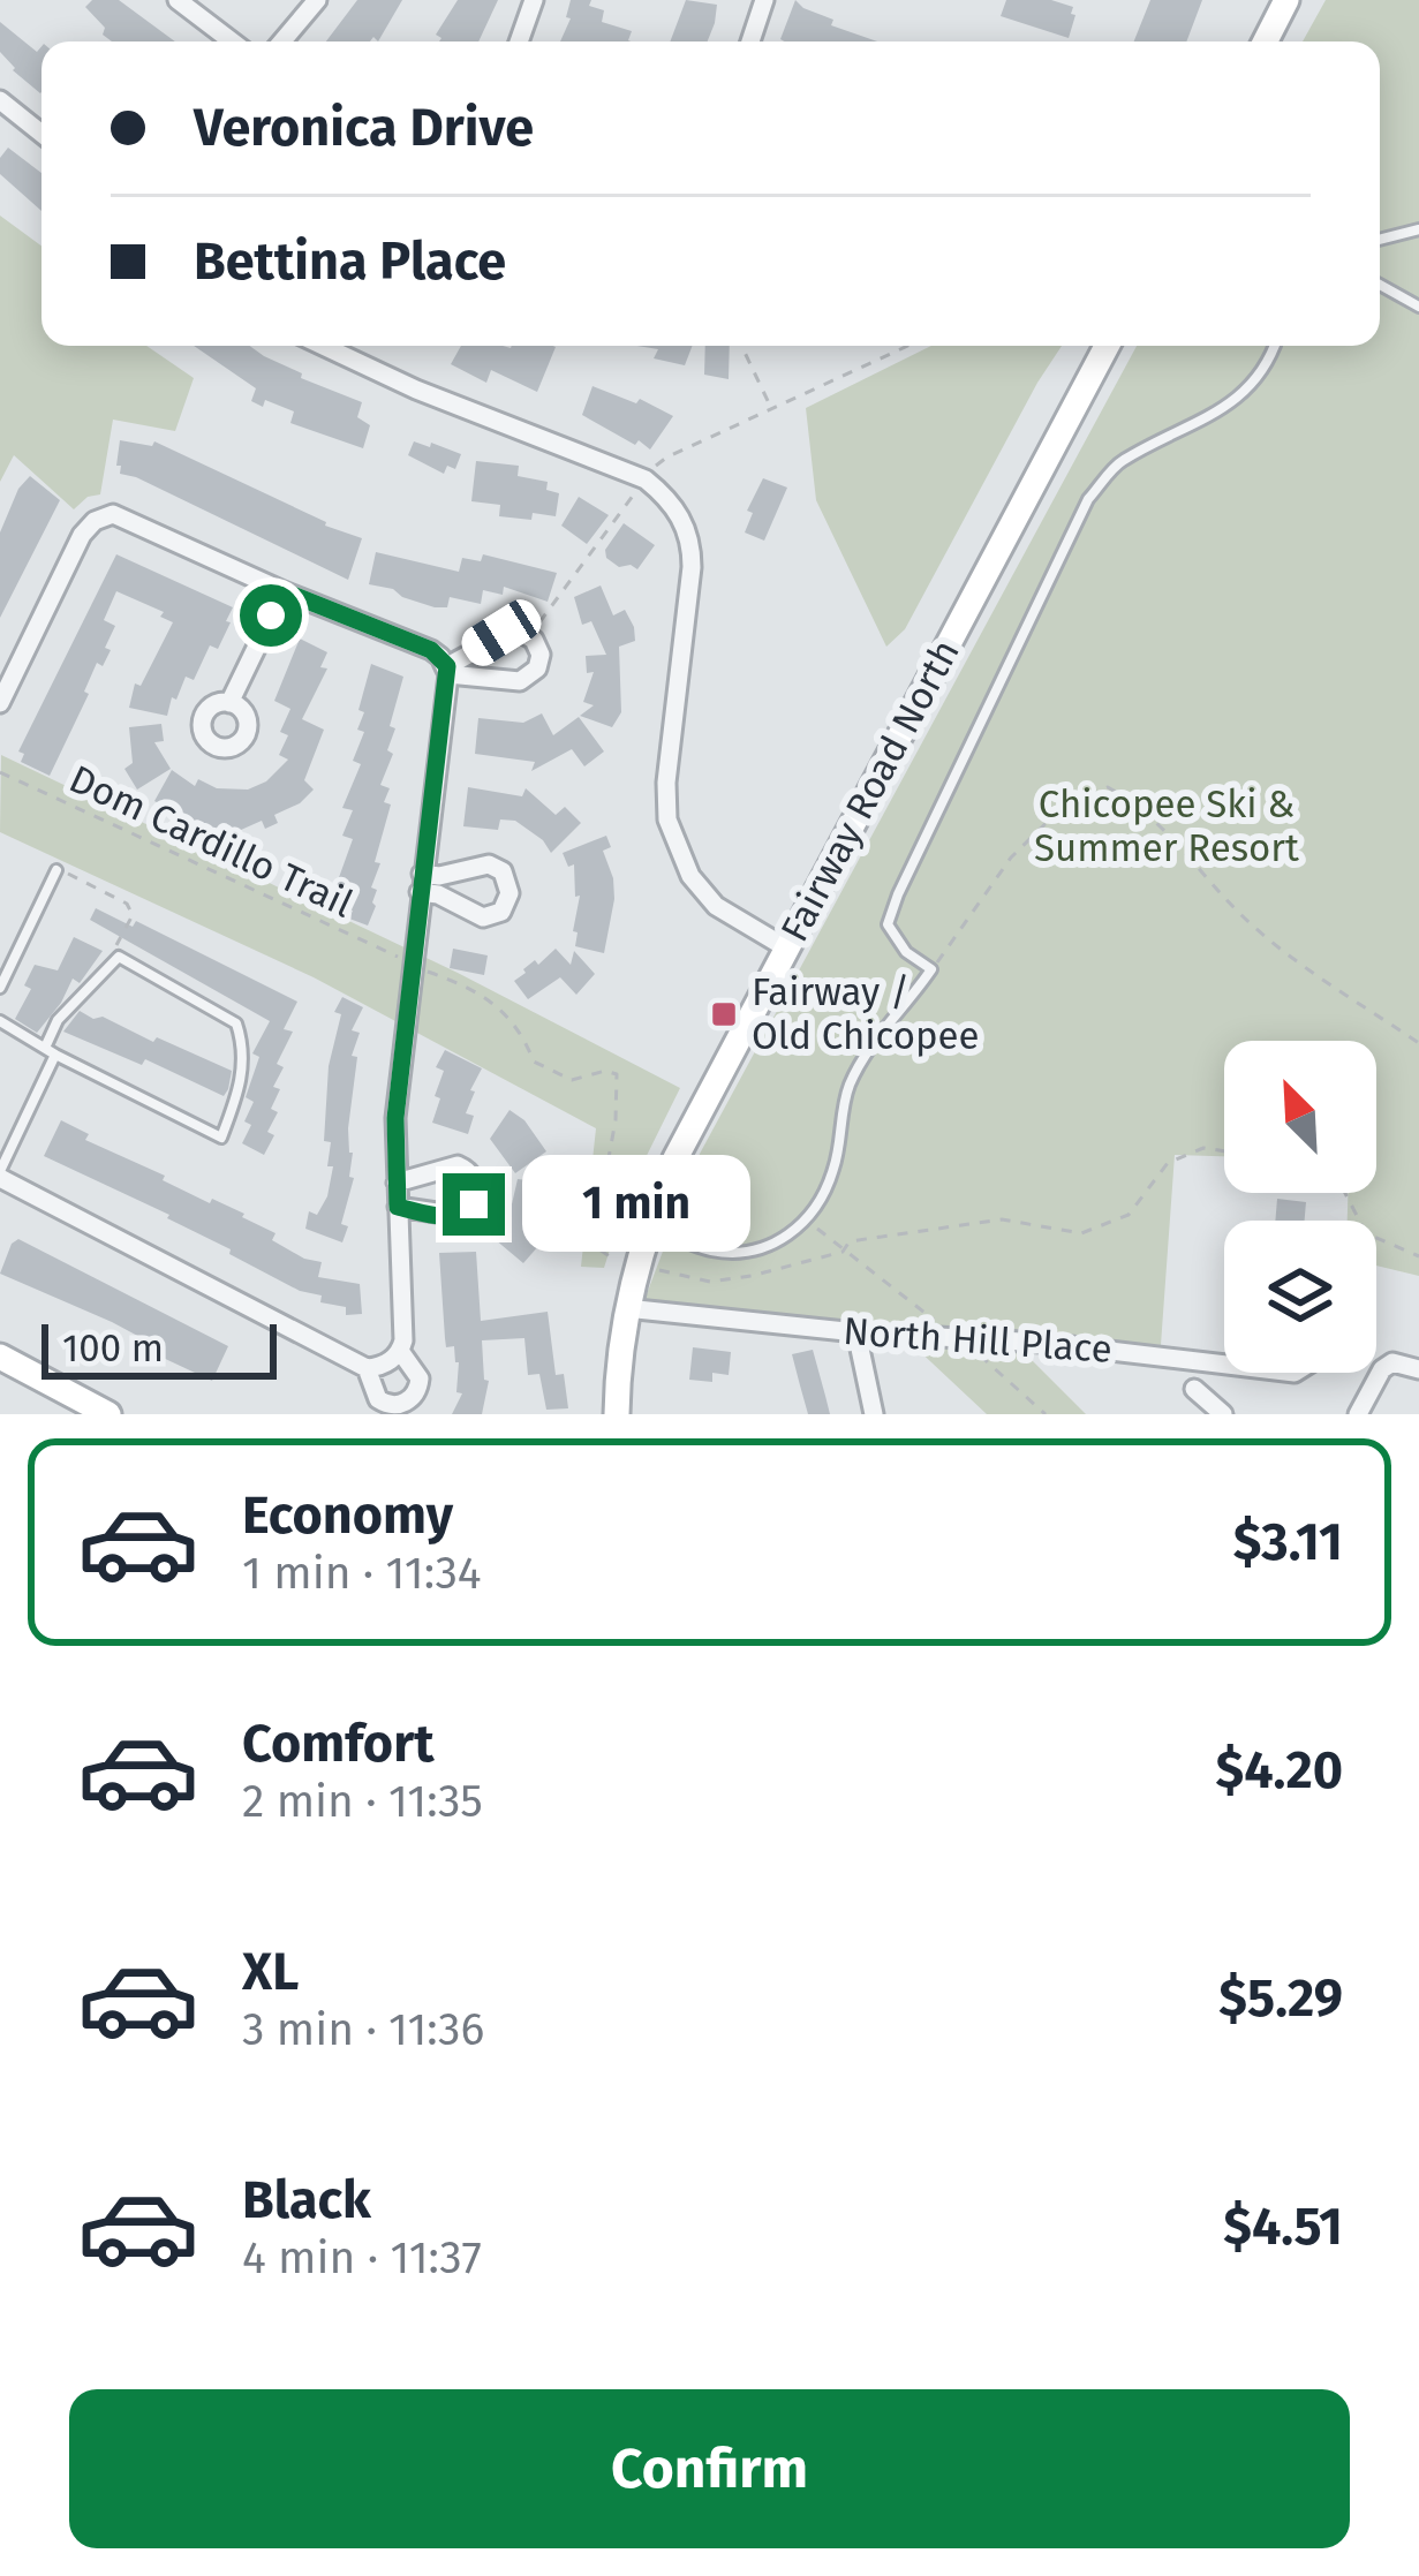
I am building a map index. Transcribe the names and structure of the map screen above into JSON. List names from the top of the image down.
{
  "streets": {
    "main road": ["Fairway Road North"],
    "street": ["North Hill Place"],
    "path": ["Dom Cardillo Trail"]
  },
  "crossings": [
    ["Fairway Road North", "North Hill Place"]
  ],
  "parks": ["Chicopee Ski & Summer Resort"],
  "places": {
    "transit": ["Fairway / Old Chicopee"]
  },
  "scale_bar": "100 m",
  "north": "top left",
  "page": {
    "banner": ["Veronica Drive", "Bettina Place"],
    "bubble": "1 min",
    "scale": "100 m",
    "list": [
      {
        "name": "Economy",
        "note": "1 min · 11:34",
        "value": "$3.11"
      },
      {
        "name": "Comfort",
        "note": "2 min · 11:35",
        "value": "$4.20"
      },
      {
        "name": "XL",
        "note": "3 min · 11:36",
        "value": "$5.29"
      },
      {
        "name": "Black",
        "note": "4 min · 11:37",
        "value": "$4.51"
      }
    ],
    "buttons": "Confirm"
  }
}
